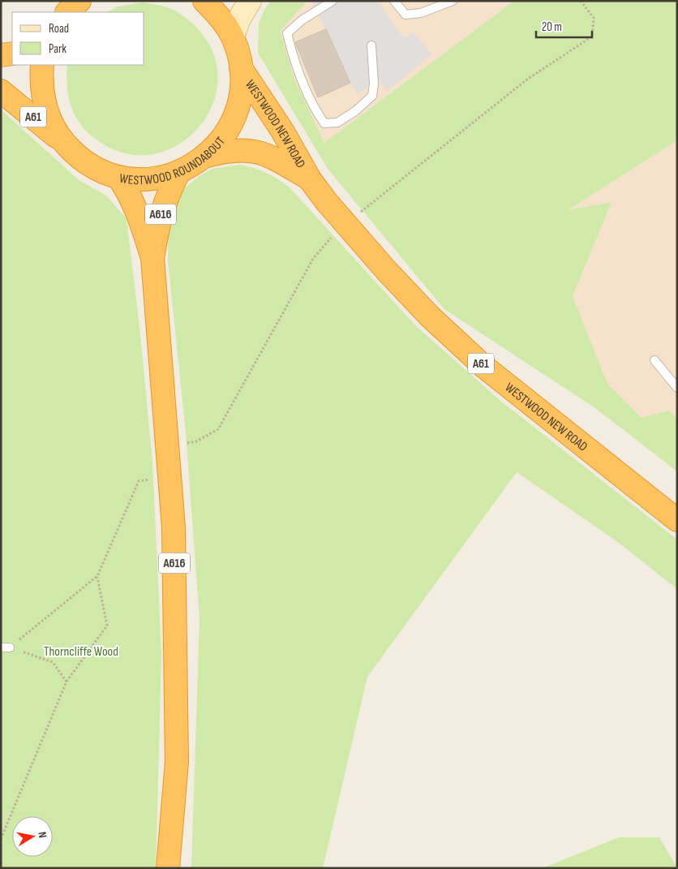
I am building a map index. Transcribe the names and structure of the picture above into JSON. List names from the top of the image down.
{
  "streets": {
    "highway": [
      "A61",
      "WESTWOOD NEW ROAD",
      "WESTWOOD ROUNDABOUT",
      "A616"
    ]
  },
  "crossings": [
    ["A61", "WESTWOOD ROUNDABOUT"],
    ["WESTWOOD NEW ROAD", "WESTWOOD ROUNDABOUT"],
    ["WESTWOOD ROUNDABOUT", "A616"]
  ],
  "parks": ["Thorncliffe Wood"],
  "legend": ["Road", "Park"],
  "scale_bar": "20 m",
  "north": "right"
}
